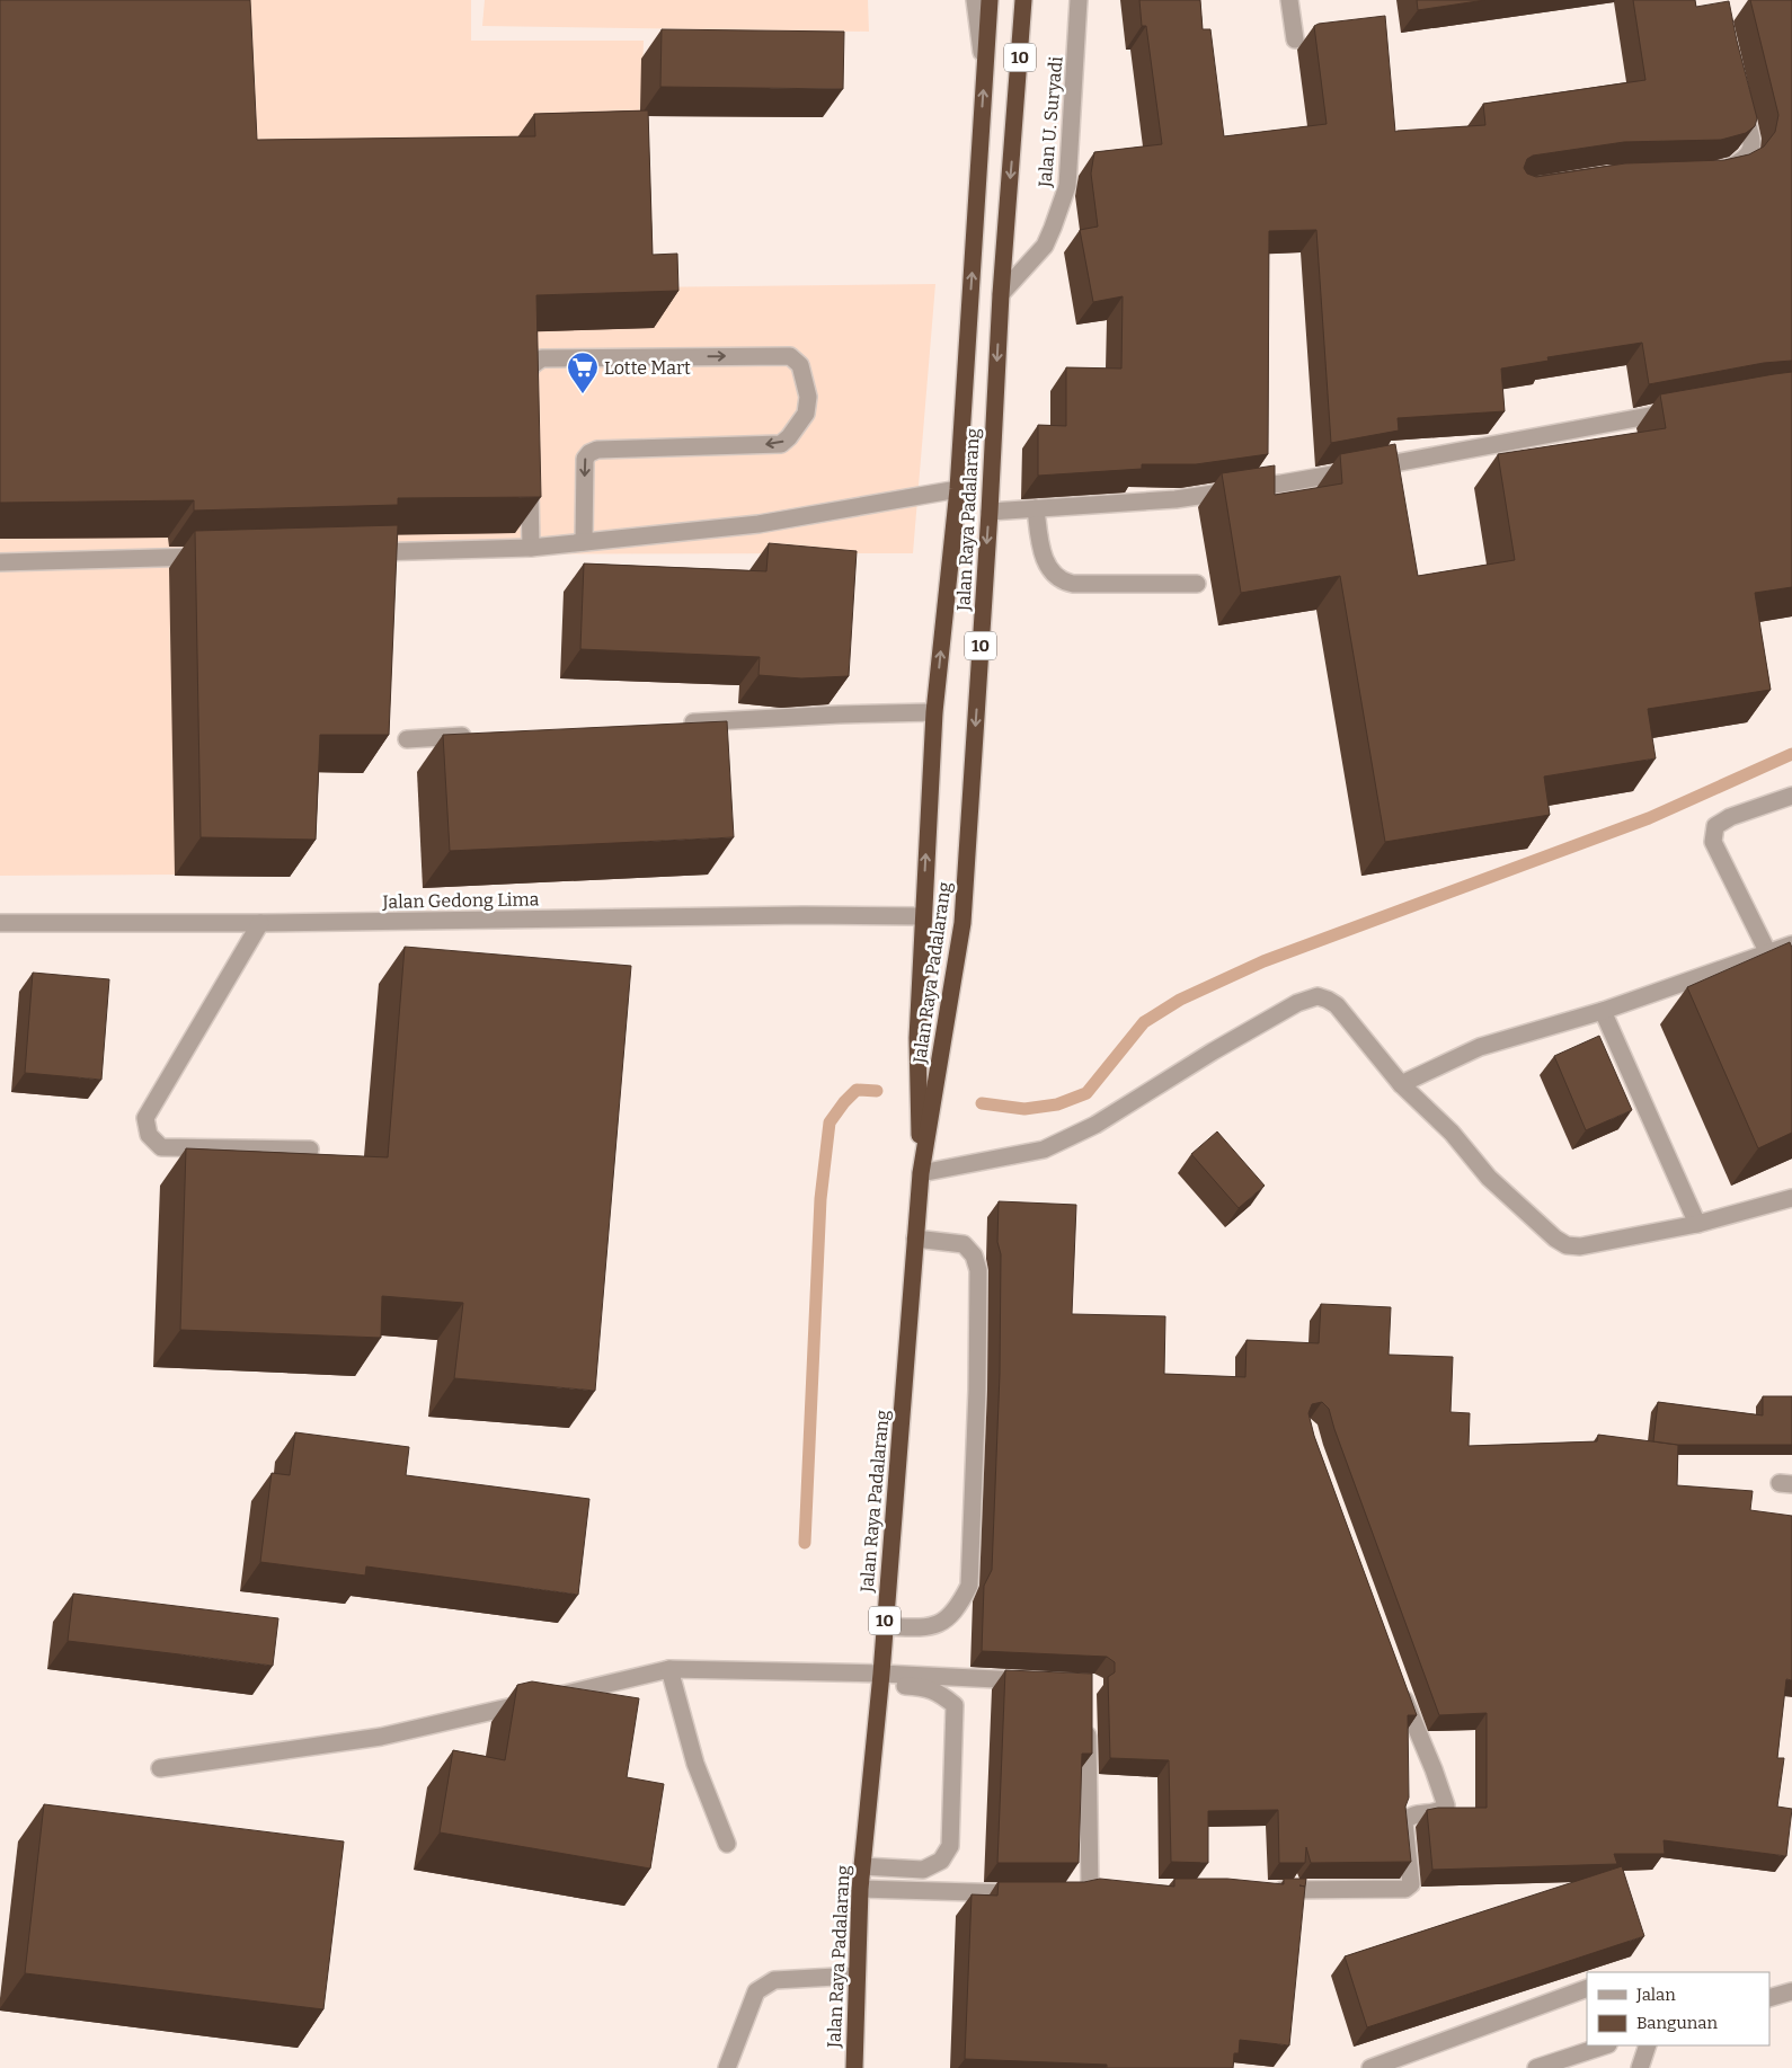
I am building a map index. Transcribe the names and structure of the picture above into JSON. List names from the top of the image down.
{
  "streets": {
    "highway": ["10", "Jalan Raya Padalarang"],
    "street": ["Jalan U. Suryadi", "Jalan Gedong Lima"]
  },
  "crossings": [
    ["Jalan U. Suryadi", "Jalan Raya Padalarang"],
    ["Jalan Raya Padalarang", "Jalan Gedong Lima"]
  ],
  "places": {
    "supermarket": ["Lotte Mart"]
  },
  "legend": ["Jalan", "Bangunan"]
}
